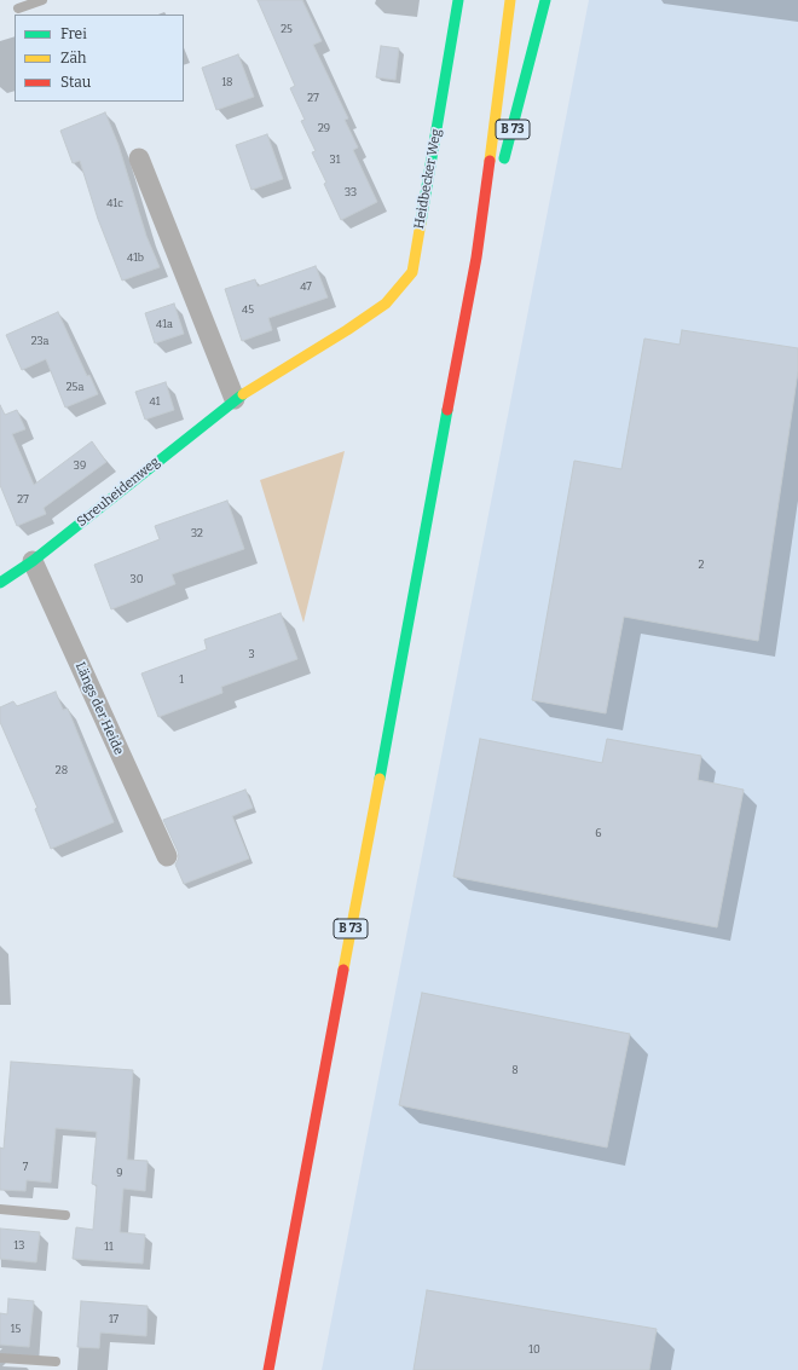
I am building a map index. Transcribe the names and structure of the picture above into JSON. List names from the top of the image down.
{
  "streets": {
    "main road": ["B 73", "Heidbecker Weg", "Streuheidenweg"],
    "street": ["Längs der Heide"]
  },
  "crossings": [
    ["Heidbecker Weg", "Streuheidenweg"],
    ["Streuheidenweg", "Längs der Heide"]
  ],
  "house_numbers": [
    "25",
    "18",
    "27",
    "29",
    "31",
    "33",
    "41c",
    "41b",
    "47",
    "45",
    "41a",
    "23a",
    "25a",
    "41",
    "39",
    "27",
    "32",
    "2",
    "30",
    "3",
    "1",
    "28",
    "6",
    "8",
    "7",
    "9",
    "13",
    "11",
    "17",
    "15",
    "10"
  ],
  "legend": ["Frei", "Zäh", "Stau"]
}
